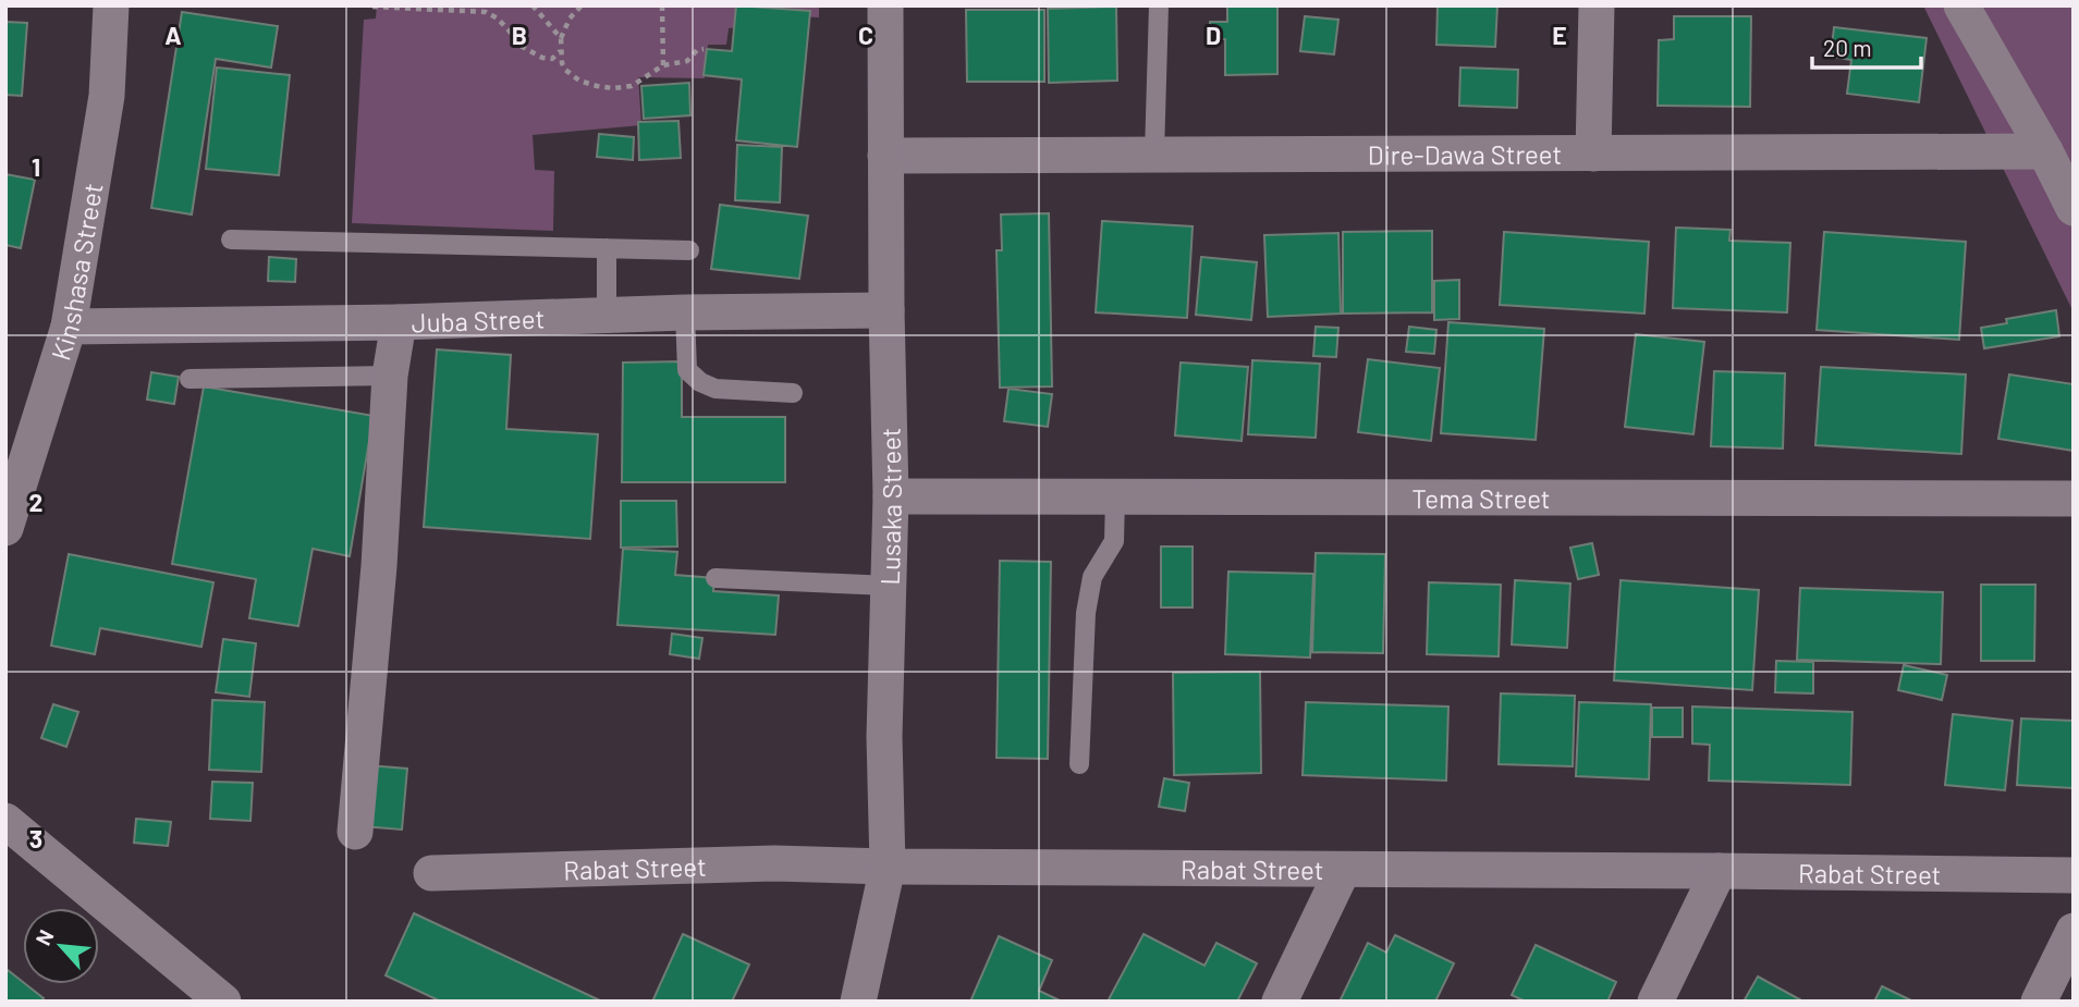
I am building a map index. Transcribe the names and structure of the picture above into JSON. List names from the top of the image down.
{
  "streets": {
    "street": [
      "Dire-Dawa Street",
      "Kinshasa Street",
      "Juba Street",
      "Tema Street",
      "Lusaka Street",
      "Rabat Street"
    ]
  },
  "crossings": [
    ["Dire-Dawa Street", "Lusaka Street"],
    ["Kinshasa Street", "Juba Street"],
    ["Juba Street", "Lusaka Street"],
    ["Tema Street", "Lusaka Street"],
    ["Lusaka Street", "Rabat Street"]
  ],
  "scale_bar": "20 m",
  "north": "top left",
  "grid": {
    "columns": [
      "A",
      "B",
      "C",
      "D",
      "E"
    ],
    "rows": ["1", "2", "3"]
  }
}
